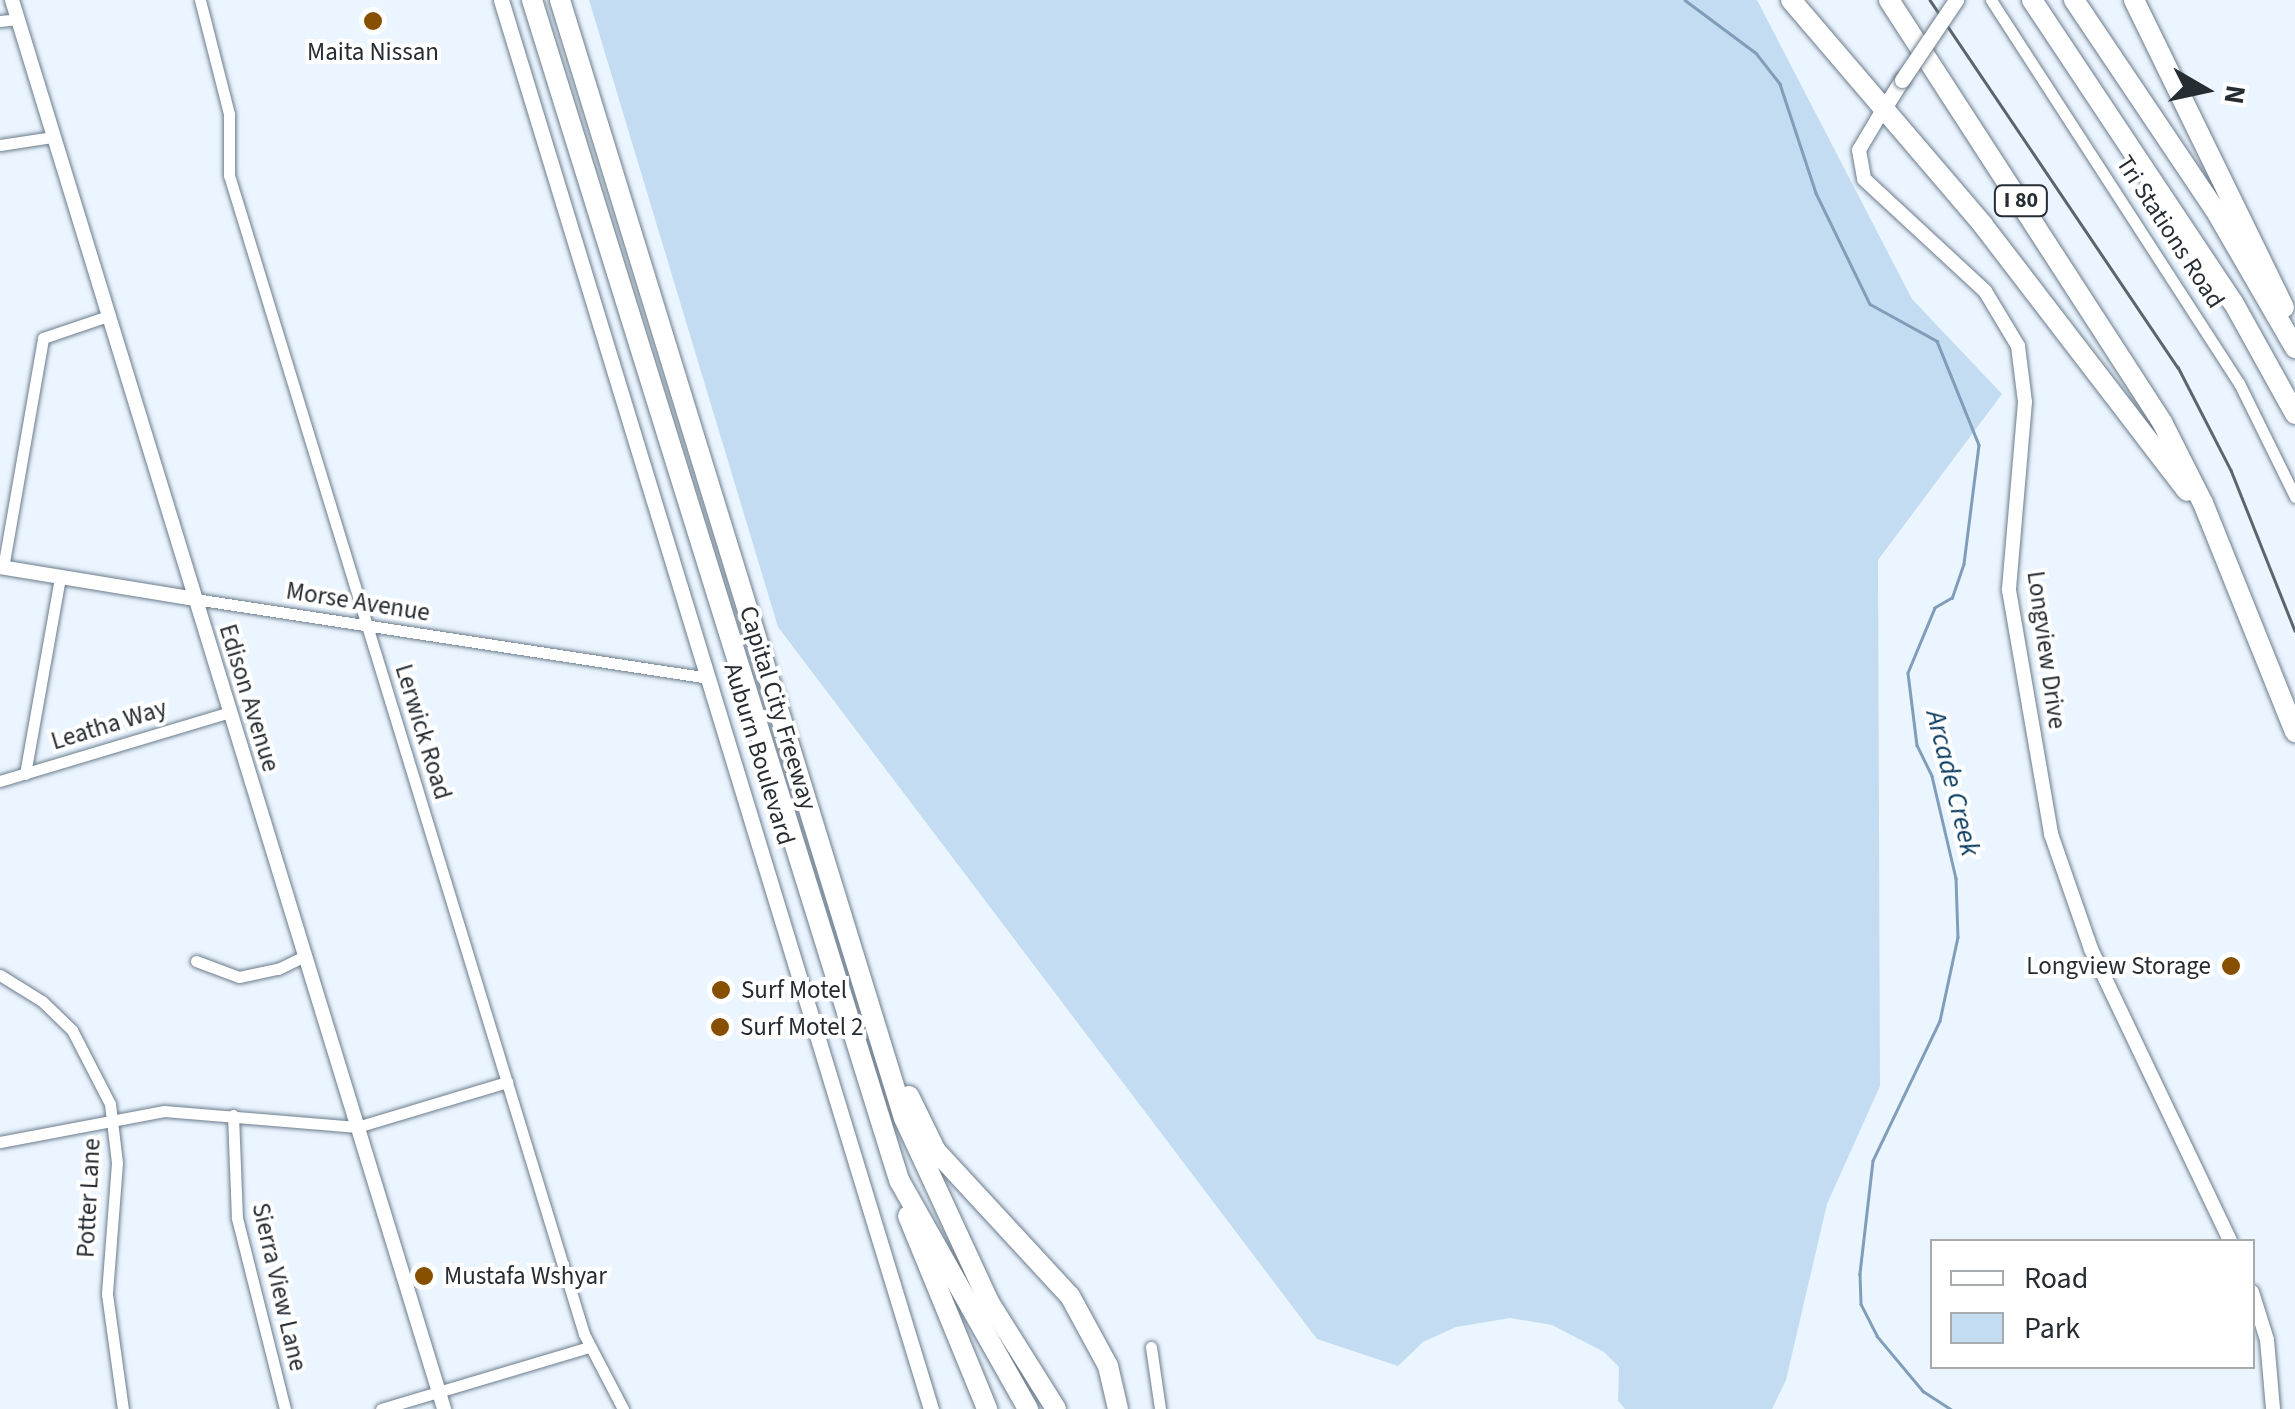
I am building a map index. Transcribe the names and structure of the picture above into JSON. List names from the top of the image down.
{
  "streets": {
    "highway": ["I 80", "Capital City Freeway"],
    "main road": ["Longview Drive", "Auburn Boulevard"],
    "street": [
      "Tri Stations Road",
      "Morse Avenue",
      "Edison Avenue",
      "Leatha Way",
      "Lerwick Road",
      "Potter Lane",
      "Sierra View Lane"
    ]
  },
  "crossings": [
    ["Morse Avenue", "Edison Avenue"],
    ["Morse Avenue", "Lerwick Road"],
    ["Morse Avenue", "Auburn Boulevard"],
    ["Edison Avenue", "Leatha Way"]
  ],
  "water": ["Arcade Creek"],
  "places": [
    "Maita Nissan",
    "Longview Storage",
    "Surf Motel",
    "Surf Motel 2",
    "Mustafa Wshyar"
  ],
  "legend": ["Road", "Park"],
  "north": "right"
}
